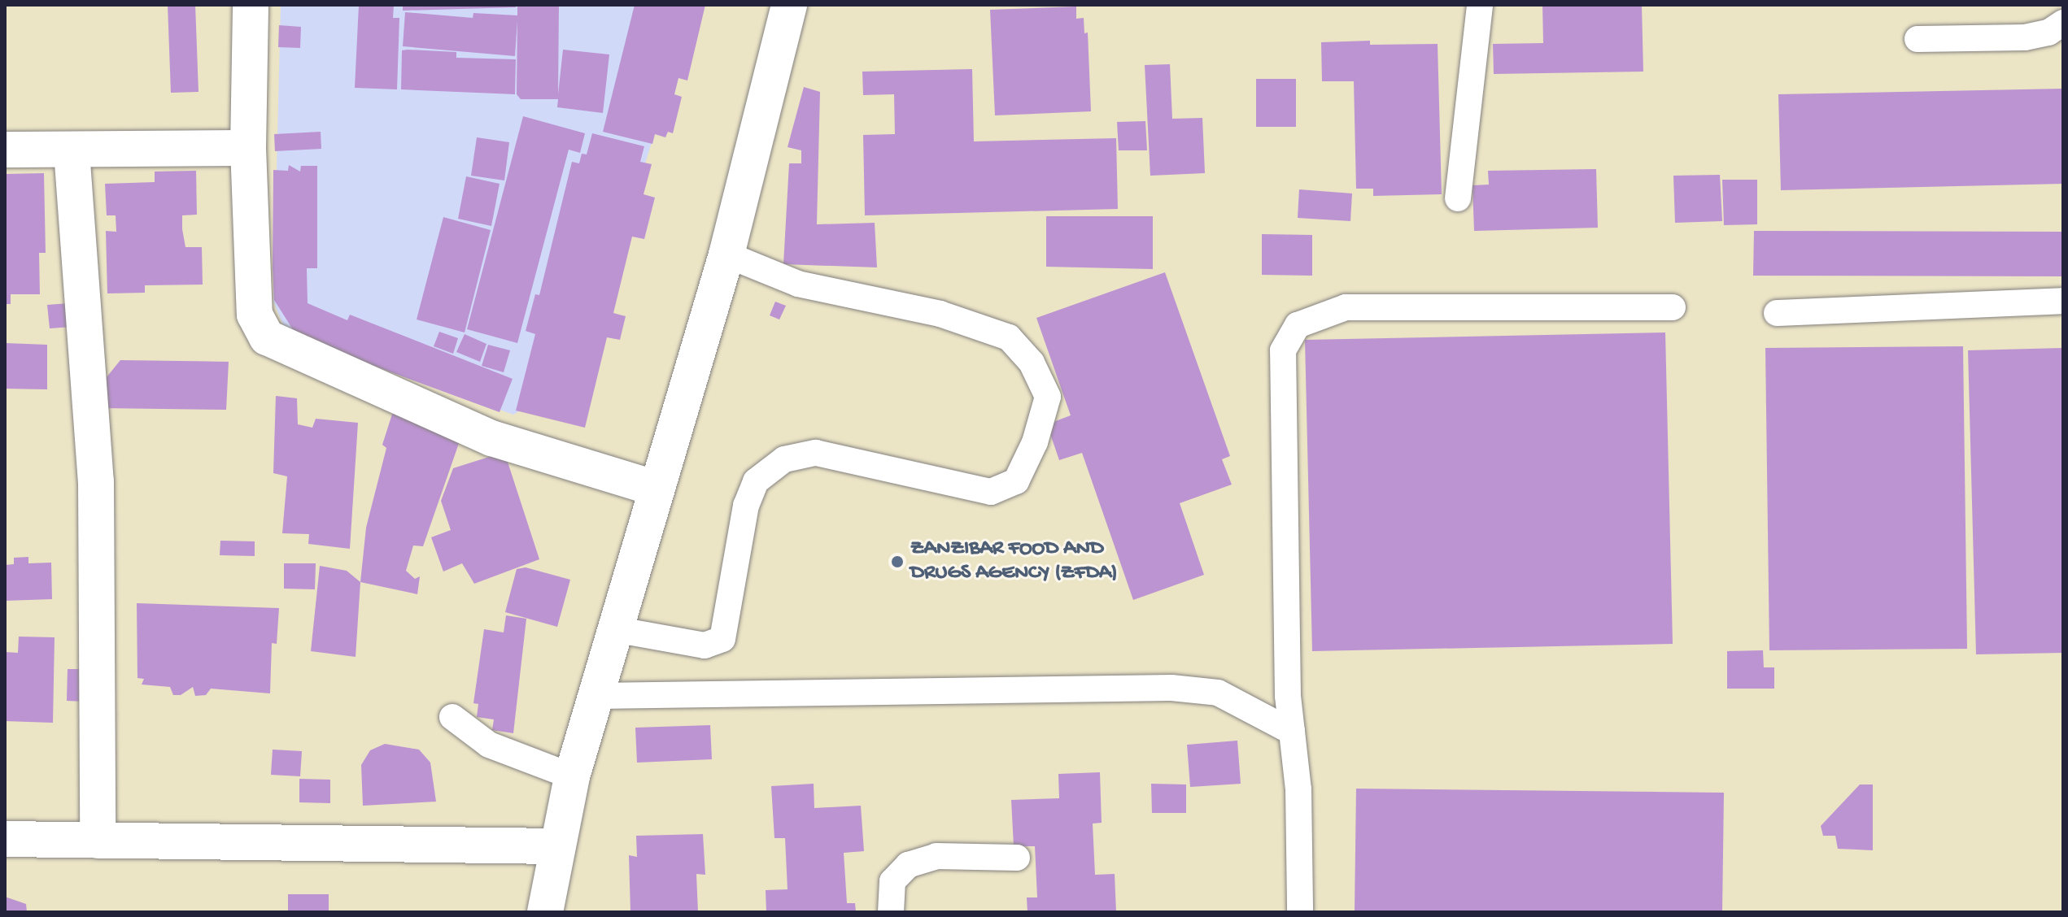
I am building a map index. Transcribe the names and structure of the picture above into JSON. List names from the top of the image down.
{
  "places": ["ZANZIBAR FOOD AND DRUGS AGENCY (ZFDA)"]
}
